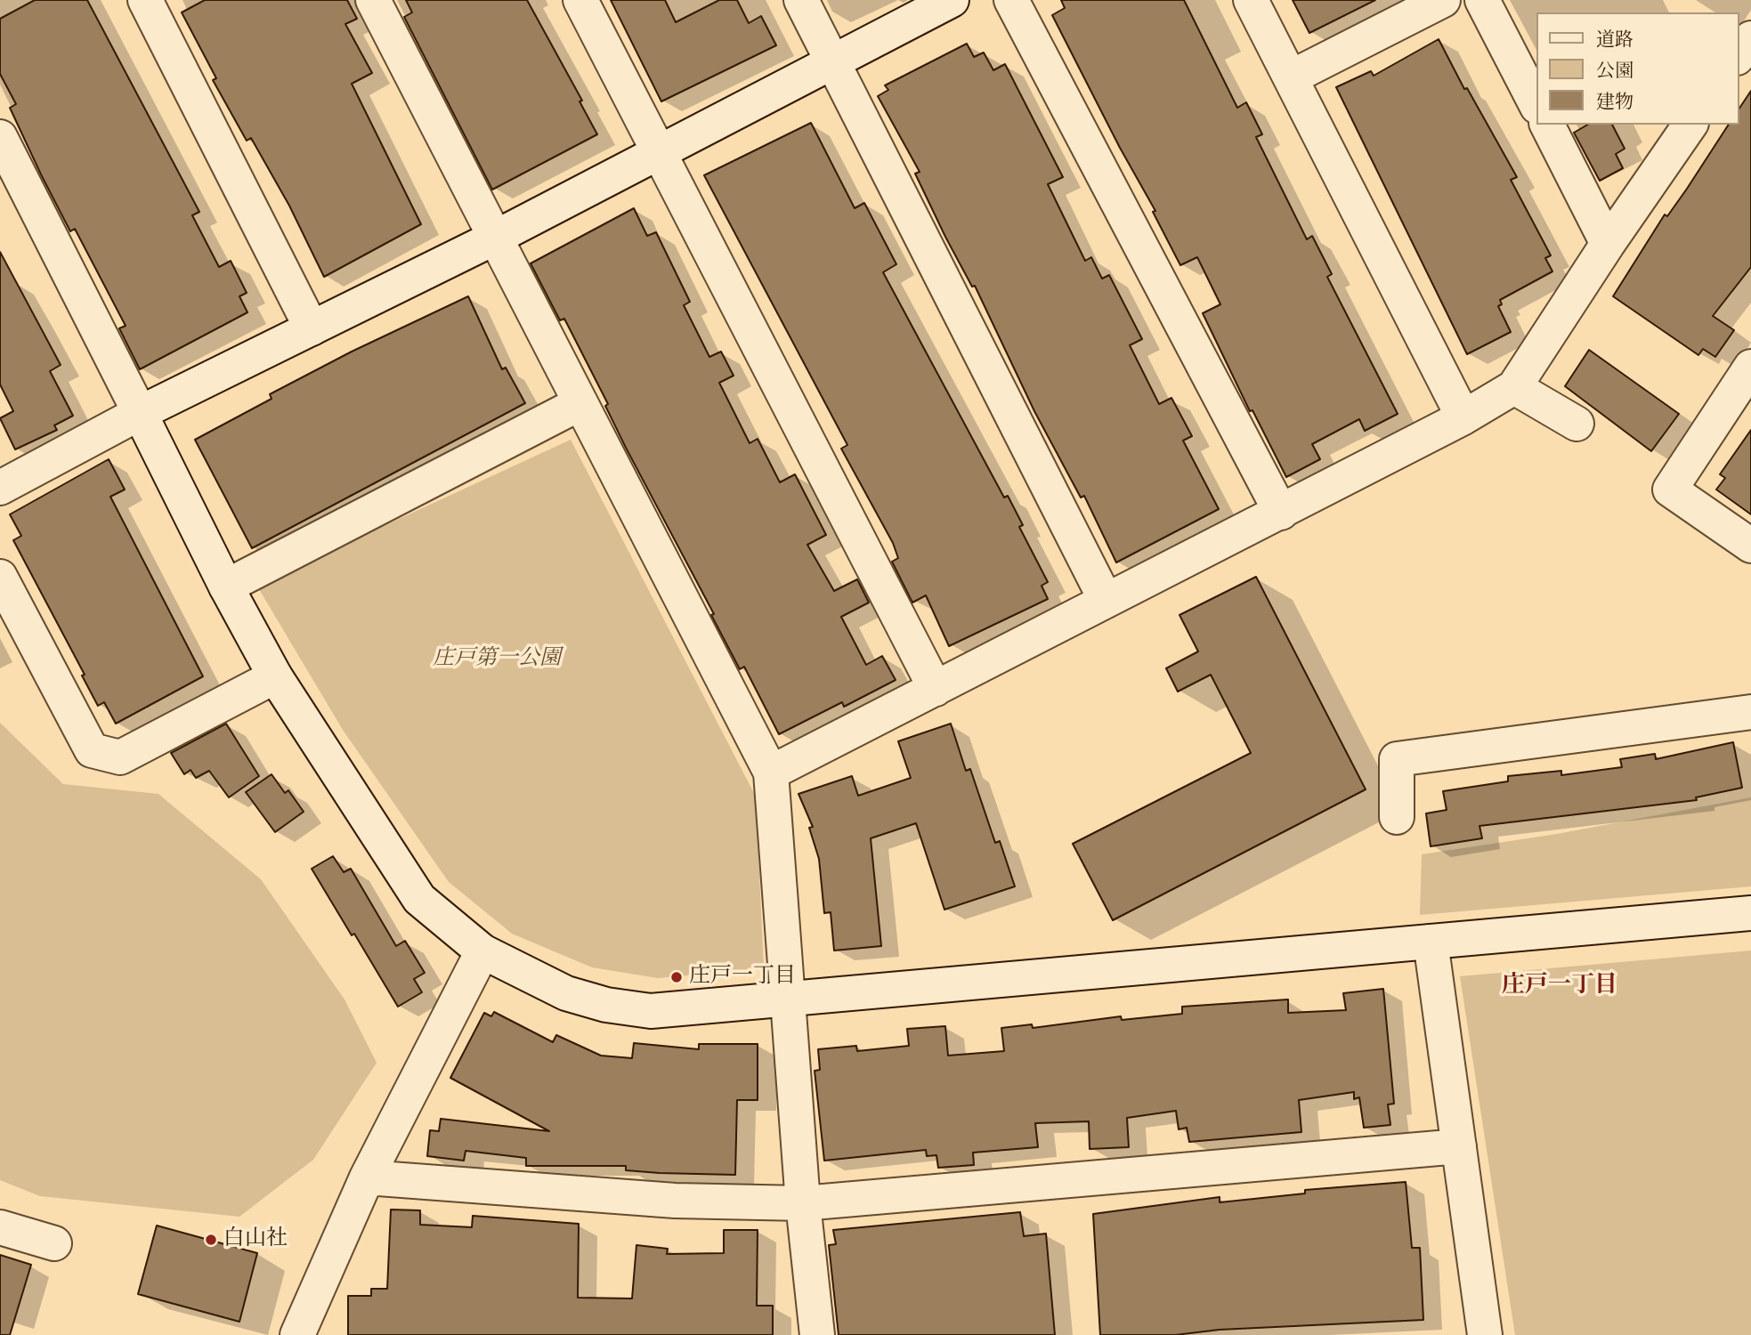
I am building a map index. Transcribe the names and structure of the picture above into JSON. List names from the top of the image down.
{
  "districts": ["庄戸一丁目"],
  "parks": ["庄戸第一公園"],
  "places": ["庄戸一丁目", "白山社"],
  "legend": ["道路", "公園", "建物"]
}
